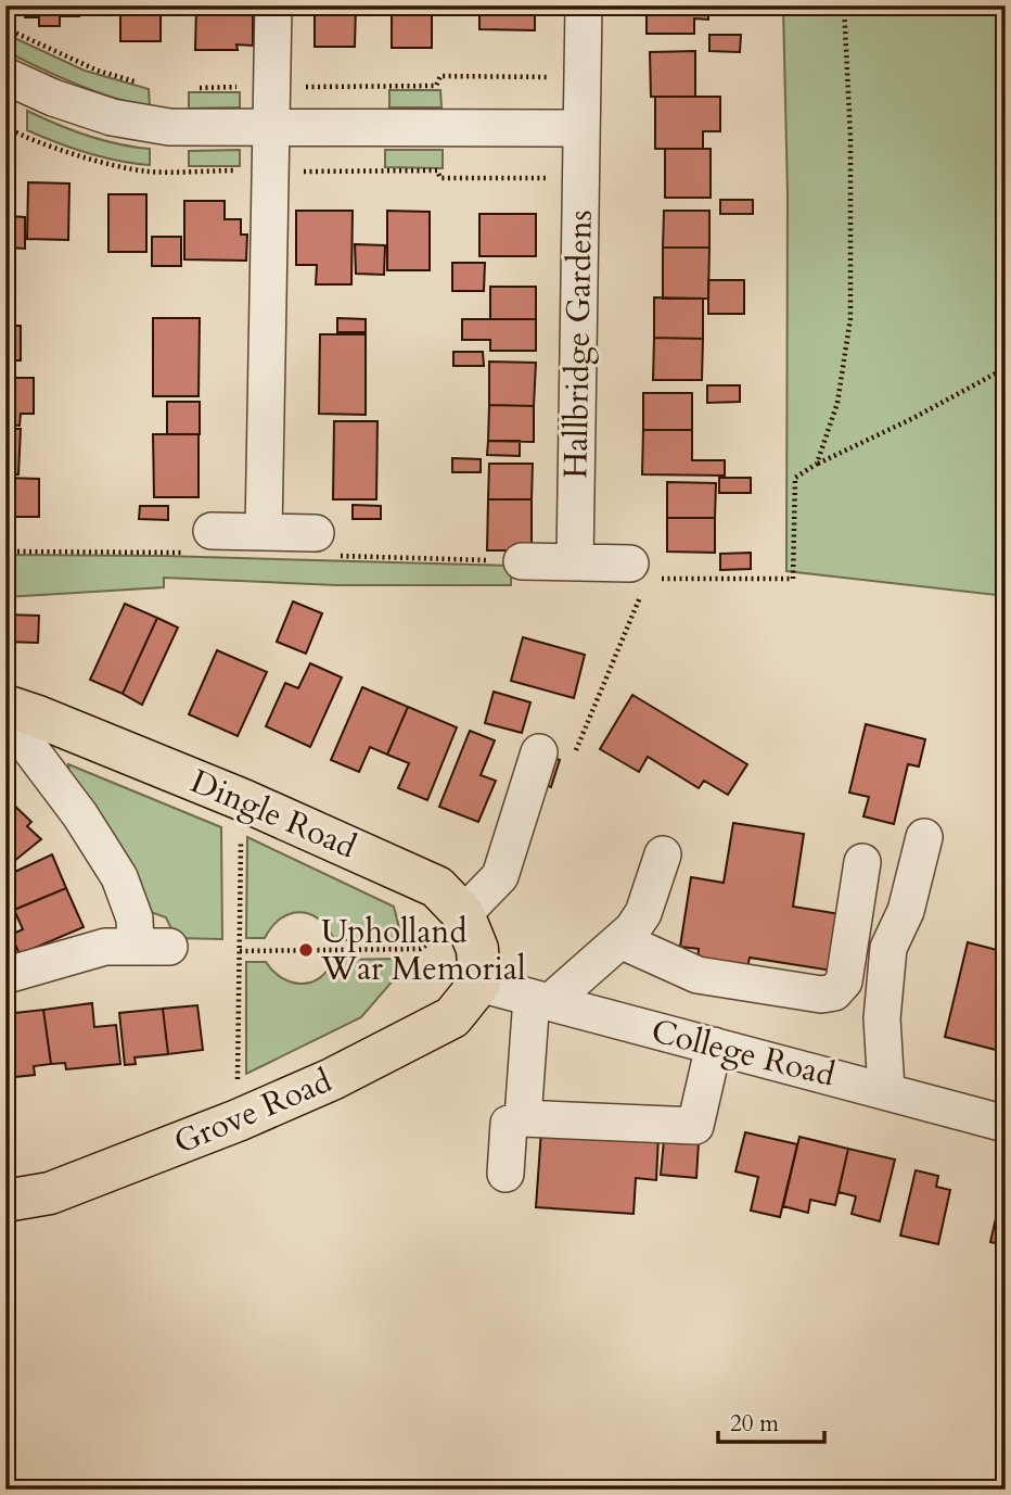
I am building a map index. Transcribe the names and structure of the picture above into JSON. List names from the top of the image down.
{
  "streets": {
    "main road": ["Dingle Road", "Grove Road"],
    "street": ["Hallbridge Gardens", "College Road"]
  },
  "crossings": [
    ["Dingle Road", "College Road"],
    ["Dingle Road", "Grove Road"],
    ["College Road", "Grove Road"]
  ],
  "places": ["Upholland War Memorial"],
  "scale_bar": "20 m"
}
